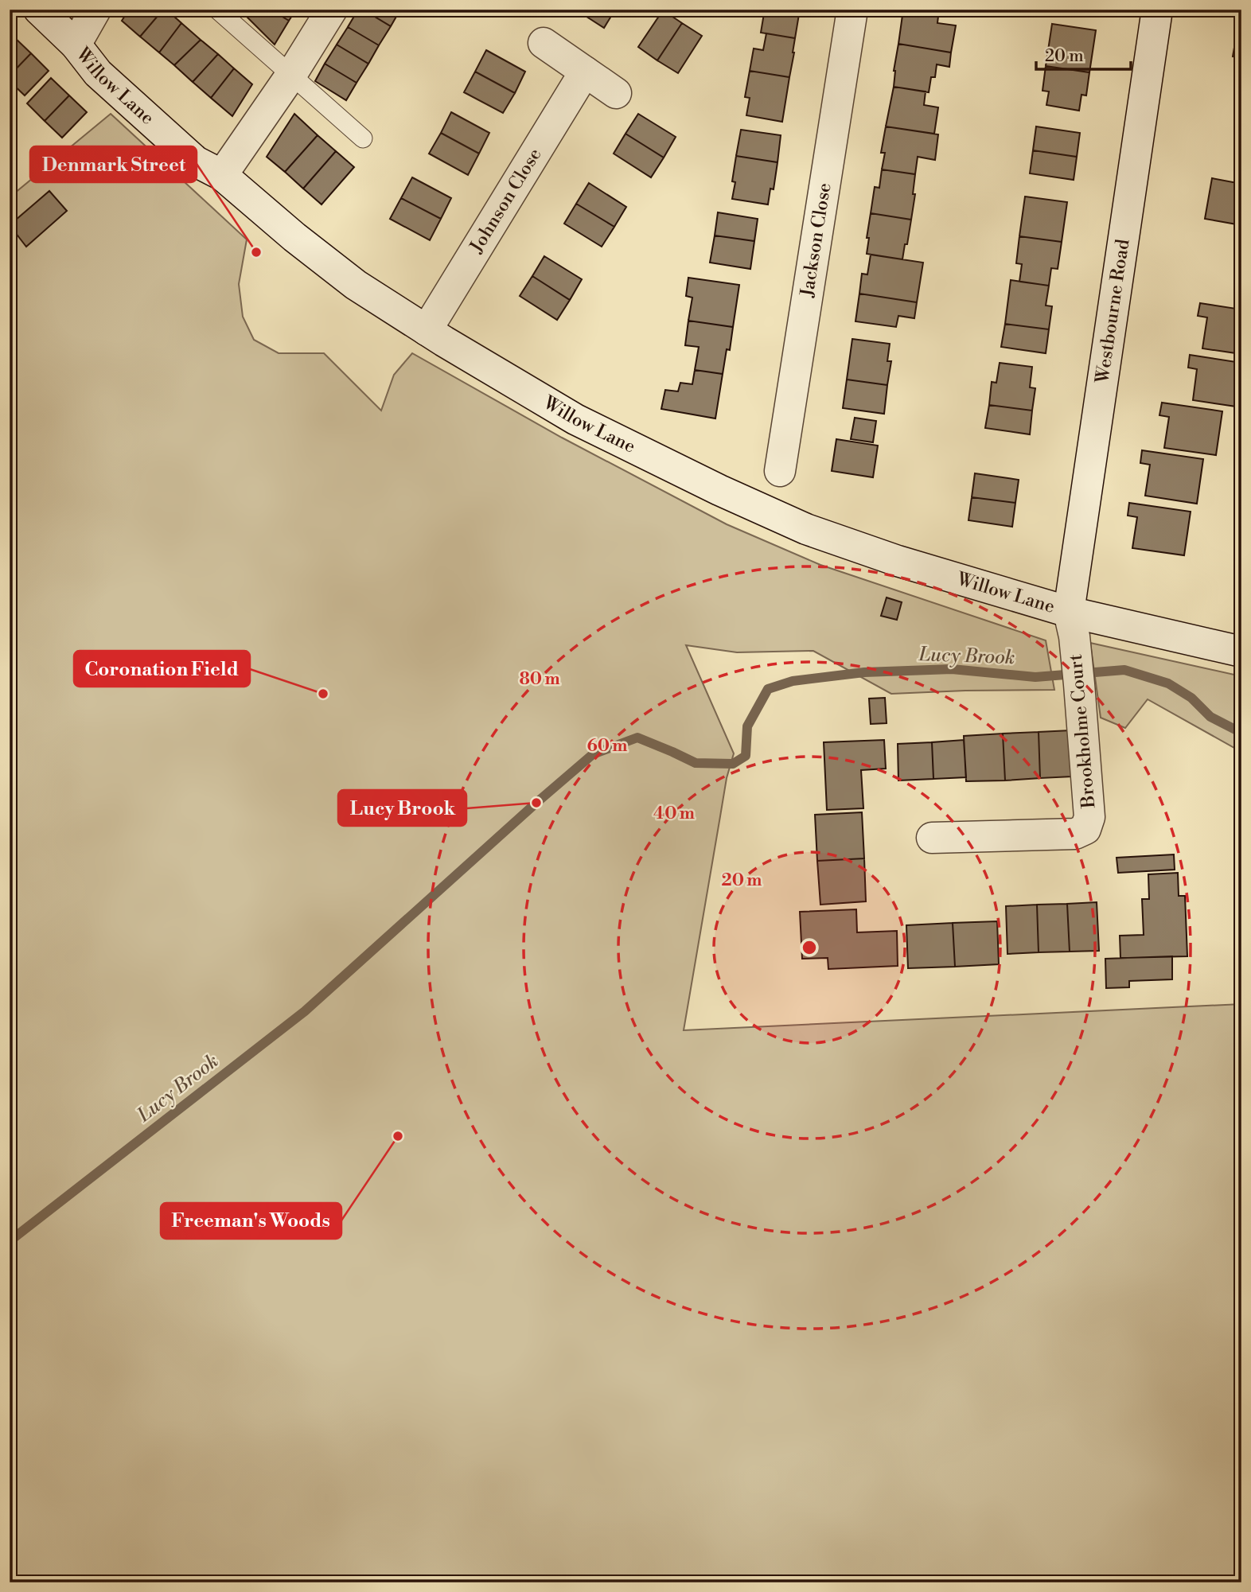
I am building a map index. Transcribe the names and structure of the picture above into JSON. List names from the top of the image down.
{
  "streets": {
    "street": [
      "Willow Lane",
      "Johnson Close",
      "Jackson Close",
      "Westbourne Road",
      "Brookholme Court"
    ]
  },
  "crossings": [
    ["Willow Lane", "Johnson Close"],
    ["Willow Lane", "Westbourne Road"],
    ["Willow Lane", "Brookholme Court"],
    ["Westbourne Road", "Brookholme Court"]
  ],
  "water": ["Lucy Brook"],
  "places": [
    "Denmark Street",
    "Coronation Field",
    "Lucy Brook",
    "Freeman's Woods"
  ],
  "scale_bar": "20 m",
  "rings": [
    "80 m",
    "60 m",
    "40 m",
    "20 m"
  ]
}
